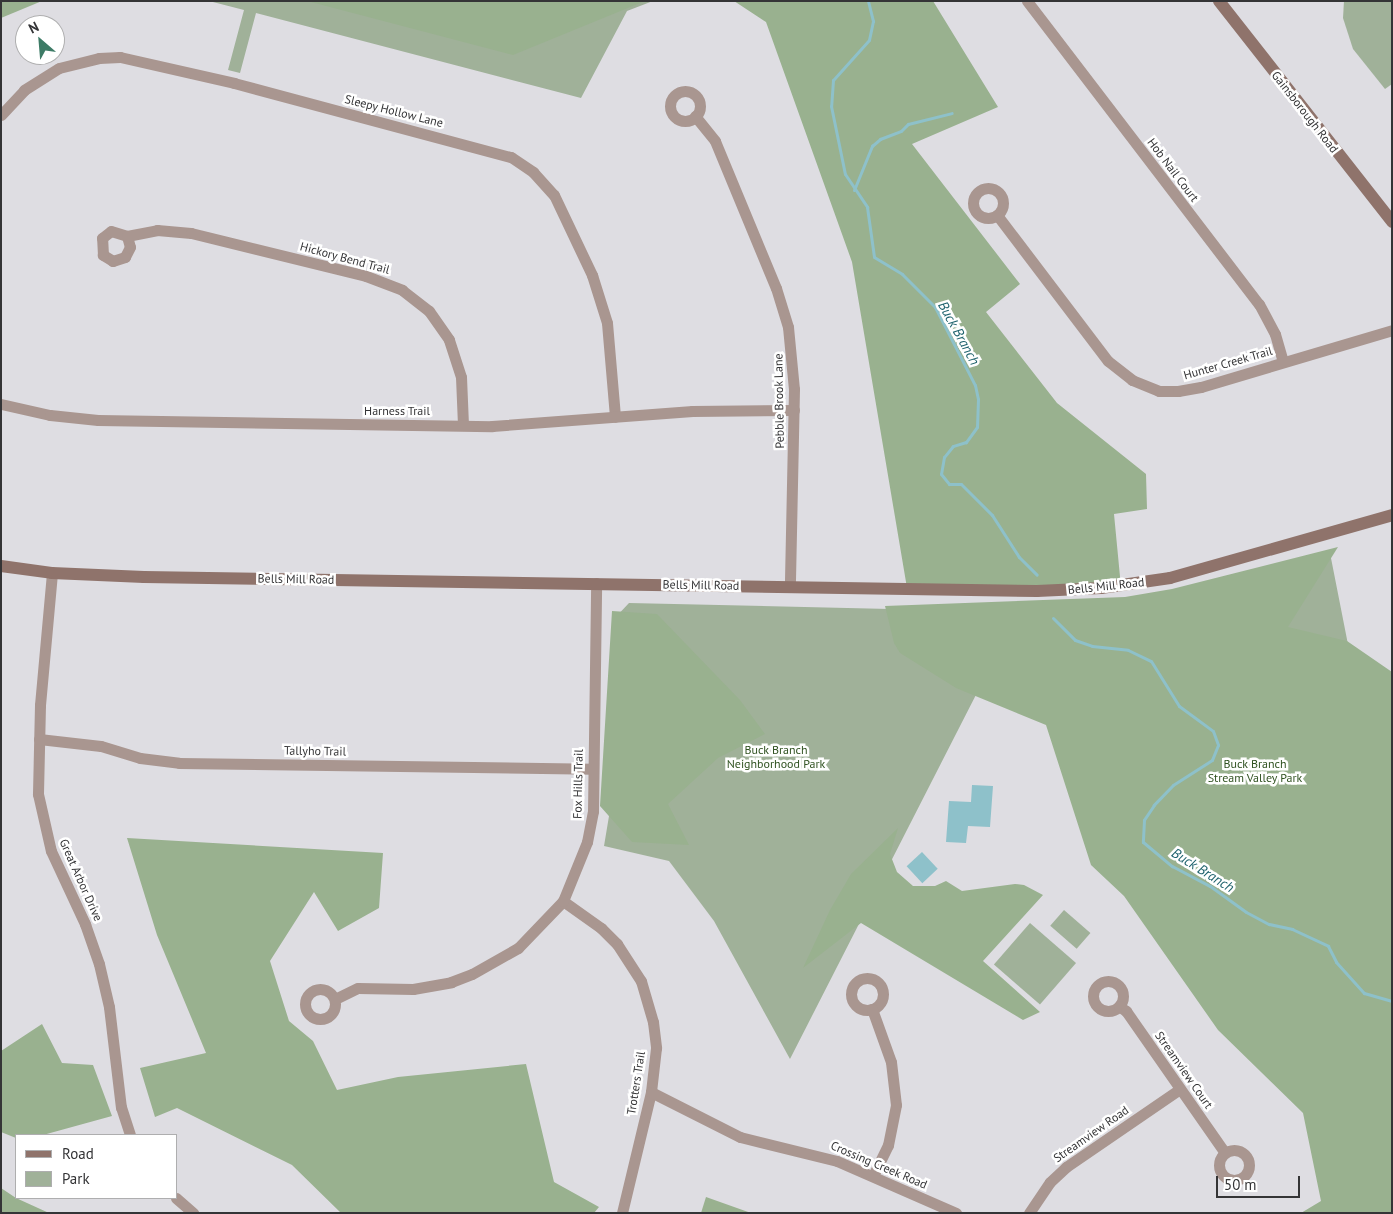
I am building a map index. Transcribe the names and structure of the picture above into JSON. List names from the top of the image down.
{
  "streets": {
    "street": [
      "Sleepy Hollow Lane",
      "Gainsborough Road",
      "Hob Nail Court",
      "Hickory Bend Trail",
      "Hunter Creek Trail",
      "Pebble Brook Lane",
      "Harness Trail",
      "Bells Mill Road",
      "Tallyho Trail",
      "Fox Hills Trail",
      "Great Arbor Drive",
      "Streamview Court",
      "Trotters Trail",
      "Streamview Road",
      "Crossing Creek Road"
    ]
  },
  "crossings": [
    ["Sleepy Hollow Lane", "Harness Trail"],
    ["Hob Nail Court", "Hunter Creek Trail"],
    ["Hickory Bend Trail", "Harness Trail"],
    ["Pebble Brook Lane", "Harness Trail"],
    ["Pebble Brook Lane", "Bells Mill Road"],
    ["Bells Mill Road", "Fox Hills Trail"],
    ["Bells Mill Road", "Great Arbor Drive"],
    ["Tallyho Trail", "Fox Hills Trail"],
    ["Tallyho Trail", "Great Arbor Drive"],
    ["Fox Hills Trail", "Trotters Trail"],
    ["Streamview Court", "Streamview Road"],
    ["Trotters Trail", "Crossing Creek Road"]
  ],
  "water": ["Buck Branch"],
  "parks": ["Buck Branch Neighborhood Park", "Buck Branch Stream Valley Park"],
  "legend": ["Road", "Park"],
  "scale_bar": "50 m",
  "north": "top left"
}
